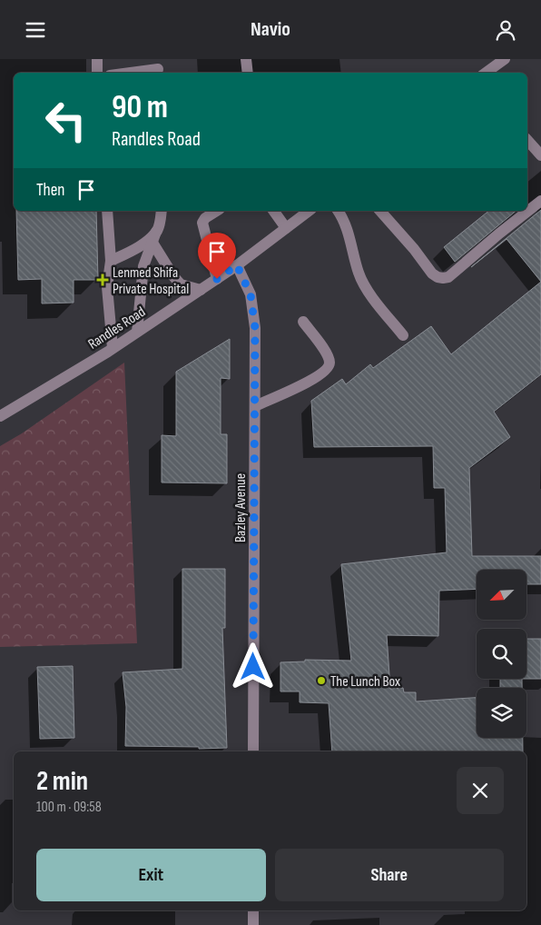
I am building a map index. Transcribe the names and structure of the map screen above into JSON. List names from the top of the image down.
{
  "streets": {
    "street": ["Randles Road", "Bazley Avenue"]
  },
  "crossings": [
    ["Randles Road", "Bazley Avenue"]
  ],
  "places": {
    "health": ["Lenmed Shifa Private Hospital"],
    "other": ["The Lunch Box"]
  },
  "north": "bottom left",
  "page": {
    "header": "Navio",
    "turn": ["90 m", "Randles Road"],
    "then": "Then",
    "heading": ["2 min", "100 m · 09:58"],
    "buttons": ["Exit", "Share"]
  }
}
